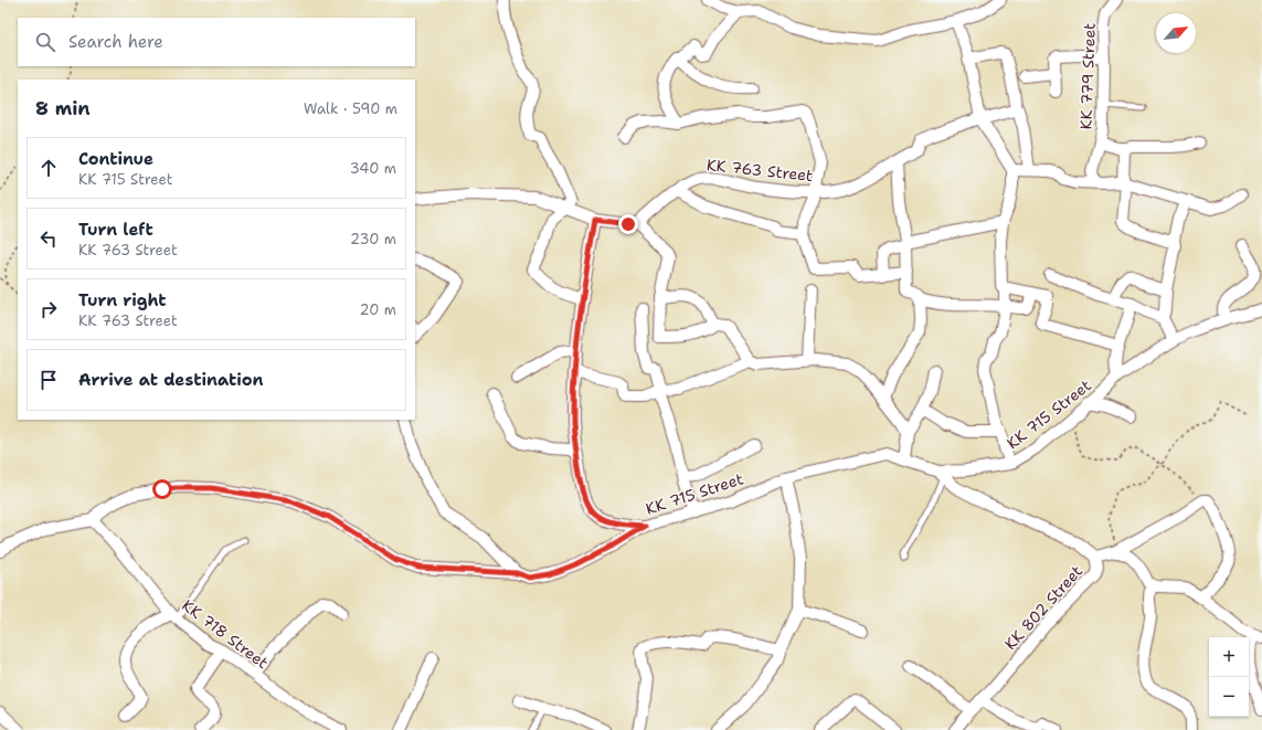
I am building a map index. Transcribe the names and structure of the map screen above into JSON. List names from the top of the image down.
{
  "streets": {
    "street": [
      "KK 779 Street",
      "KK 763 Street",
      "KK 715 Street",
      "KK 802 Street",
      "KK 718 Street"
    ]
  },
  "crossings": [
    ["KK 715 Street", "KK 802 Street"],
    ["KK 715 Street", "KK 718 Street"]
  ],
  "north": "top right",
  "page": {
    "search": "Search here",
    "heading": ["8 min", "Walk · 590 m"],
    "list": [
      ["Continue", "KK 715 Street", "340 m"],
      ["Turn left", "KK 763 Street", "230 m"],
      ["Turn right", "KK 763 Street", "20 m"],
      "Arrive at destination"
    ],
    "map_buttons": ["+", "−"]
  }
}
